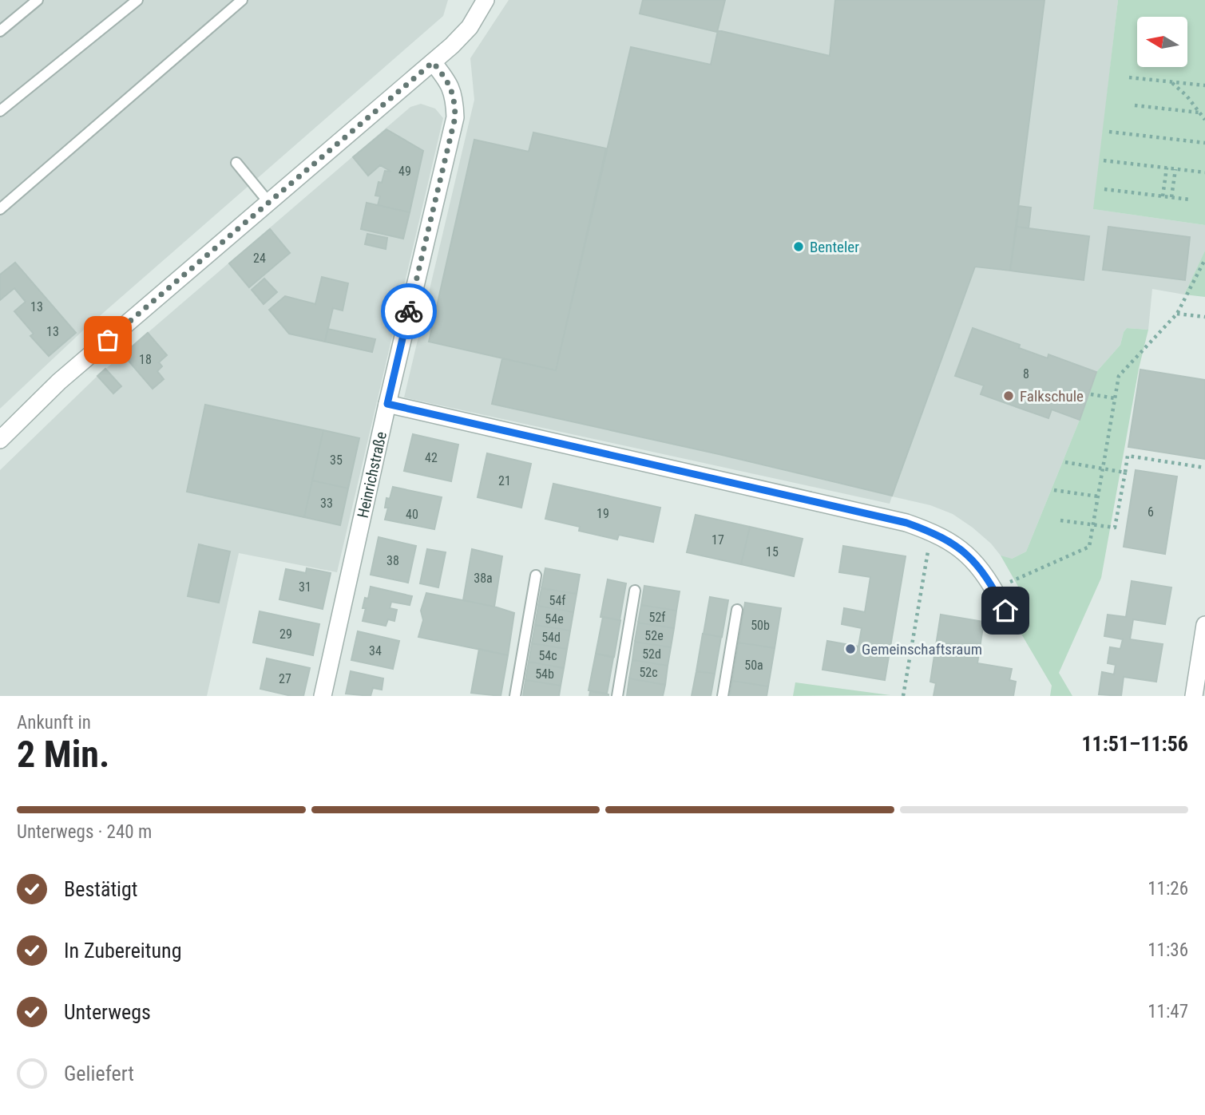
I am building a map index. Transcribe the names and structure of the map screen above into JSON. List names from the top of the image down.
{
  "streets": {
    "street": ["Heinrichstraße"]
  },
  "places": ["Benteler", "Falkschule", "Gemeinschaftsraum"],
  "house_numbers": [
    "49",
    "24",
    "13",
    "13",
    "18",
    "8",
    "42",
    "35",
    "21",
    "33",
    "6",
    "19",
    "40",
    "17",
    "15",
    "38",
    "38a",
    "31",
    "54f",
    "52f",
    "54e",
    "50b",
    "29",
    "52e",
    "54d",
    "34",
    "52d",
    "54c",
    "50a",
    "52c",
    "54b",
    "27"
  ],
  "north": "left",
  "page": {
    "heading": ["2 Min.", "Ankunft in", "11:51–11:56"],
    "bar": "Unterwegs · 240 m",
    "list": [
      ["Bestätigt", "11:26"],
      ["In Zubereitung", "11:36"],
      ["Unterwegs", "11:47"],
      "Geliefert"
    ]
  }
}
